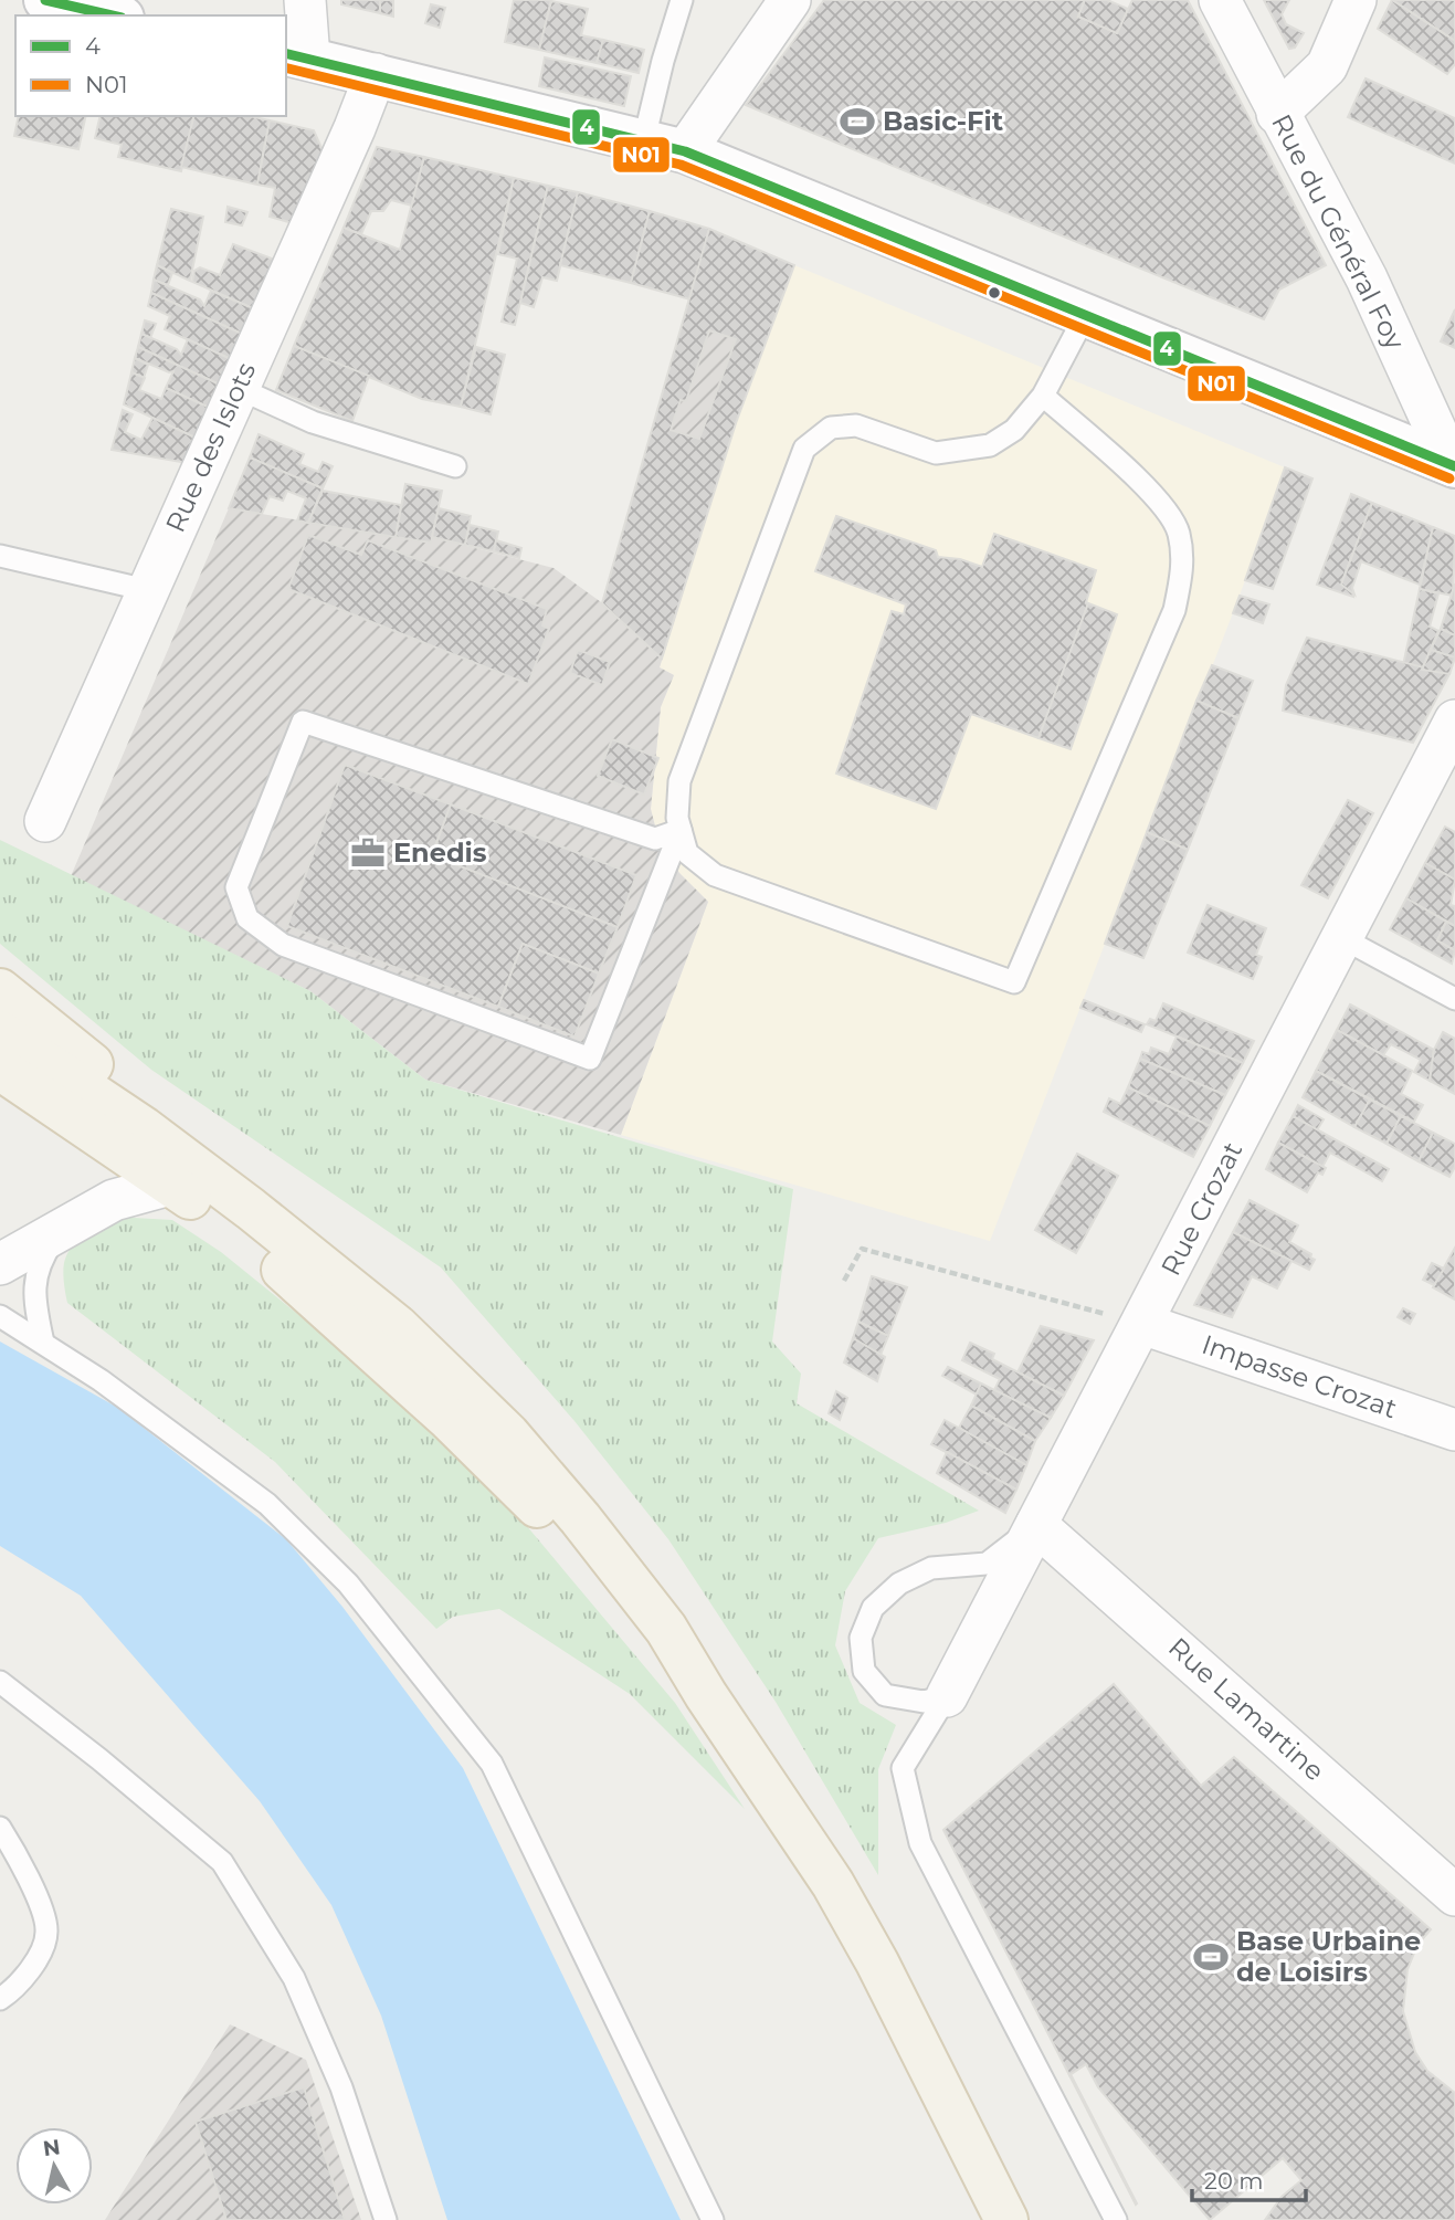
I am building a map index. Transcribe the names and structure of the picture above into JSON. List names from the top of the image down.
{
  "streets": {
    "street": [
      "Rue du Général Foy",
      "Rue des Islots",
      "Rue Crozat",
      "Impasse Crozat",
      "Rue Lamartine"
    ]
  },
  "crossings": [
    ["Rue Crozat", "Impasse Crozat"],
    ["Rue Crozat", "Rue Lamartine"]
  ],
  "places": {
    "sports": ["Basic-Fit", "Base Urbaine de Loisirs"],
    "office": ["Enedis"]
  },
  "lines": ["transit line 4", "transit line N01"],
  "legend": ["4", "N01"],
  "scale_bar": "20 m",
  "north": "top"
}
